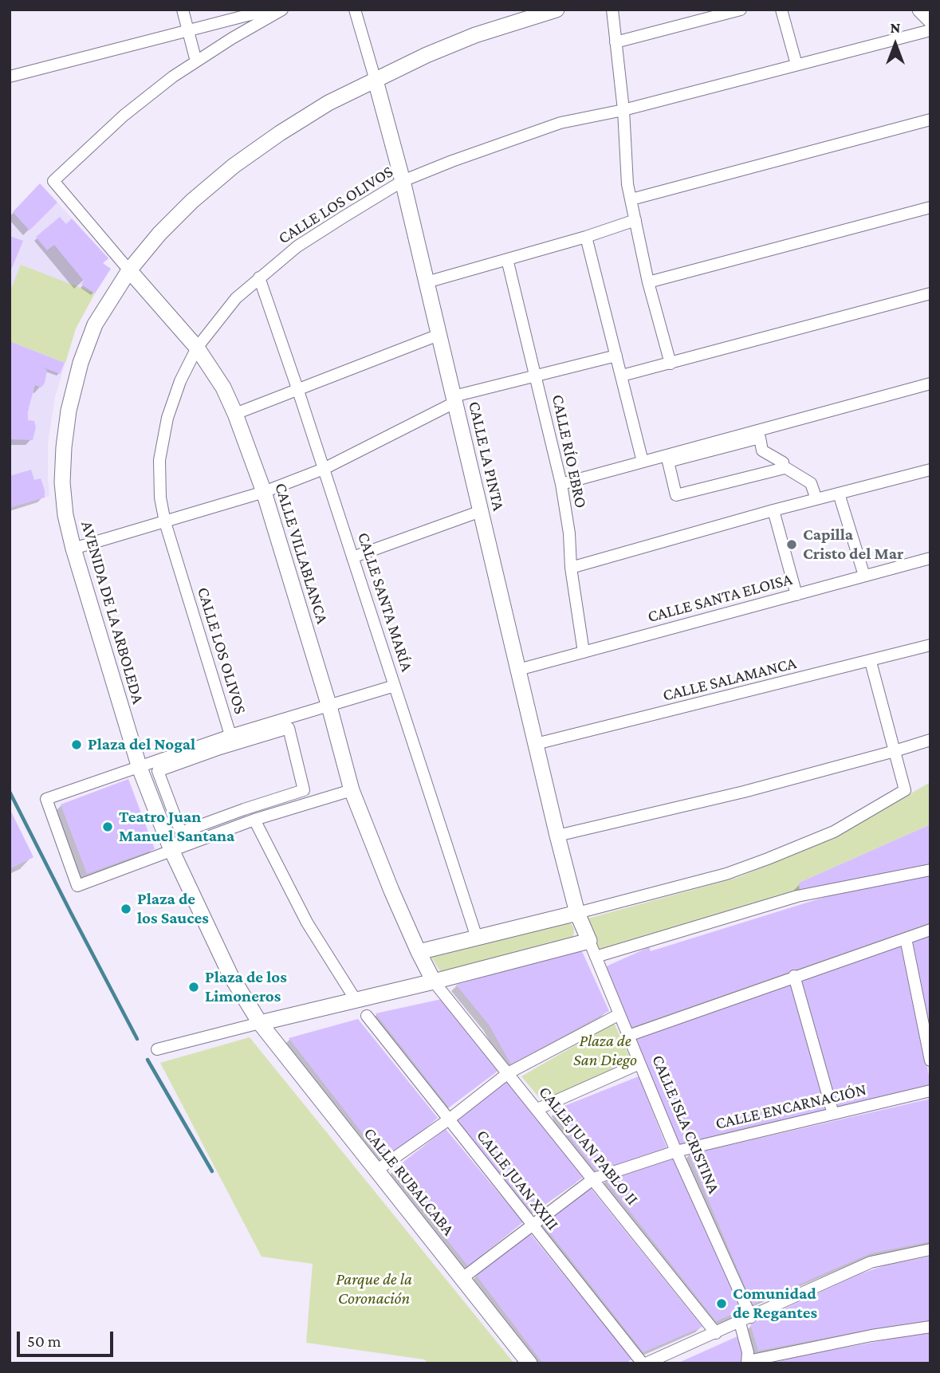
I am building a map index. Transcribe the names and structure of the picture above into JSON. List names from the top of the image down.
{
  "streets": {
    "street": [
      "CALLE LOS OLIVOS",
      "CALLE RÍO EBRO",
      "CALLE LA PINTA",
      "CALLE VILLABLANCA",
      "CALLE SANTA ELOISA",
      "CALLE SANTA MARÍA",
      "AVENIDA DE LA ARBOLEDA",
      "CALLE SALAMANCA",
      "CALLE ENCARNACIÓN",
      "CALLE ISLA CRISTINA",
      "CALLE JUAN PABLO II",
      "CALLE JUAN XXIII",
      "CALLE RUBALCABA"
    ]
  },
  "crossings": [
    ["CALLE LOS OLIVOS", "CALLE LA PINTA"],
    ["CALLE LOS OLIVOS", "CALLE VILLABLANCA"],
    ["CALLE LOS OLIVOS", "CALLE SANTA MARÍA"],
    ["CALLE RÍO EBRO", "CALLE SANTA ELOISA"],
    ["CALLE LA PINTA", "CALLE SANTA ELOISA"],
    ["CALLE LA PINTA", "AVENIDA DE LA ARBOLEDA"],
    ["CALLE LA PINTA", "CALLE SALAMANCA"],
    ["CALLE LA PINTA", "CALLE ISLA CRISTINA"],
    ["CALLE VILLABLANCA", "AVENIDA DE LA ARBOLEDA"],
    ["CALLE VILLABLANCA", "CALLE JUAN PABLO II"],
    ["AVENIDA DE LA ARBOLEDA", "CALLE RUBALCABA"],
    ["CALLE ENCARNACIÓN", "CALLE ISLA CRISTINA"],
    ["CALLE ENCARNACIÓN", "CALLE JUAN PABLO II"],
    ["CALLE ENCARNACIÓN", "CALLE JUAN XXIII"],
    ["CALLE ENCARNACIÓN", "CALLE RUBALCABA"]
  ],
  "parks": ["Plaza de San Diego", "Parque de la Coronación"],
  "places": [
    "Capilla Cristo del Mar",
    "Plaza del Nogal",
    "Teatro Juan Manuel Santana",
    "Plaza de los Sauces",
    "Plaza de los Limoneros",
    "Comunidad de Regantes"
  ],
  "scale_bar": "50 m",
  "north": "top"
}
